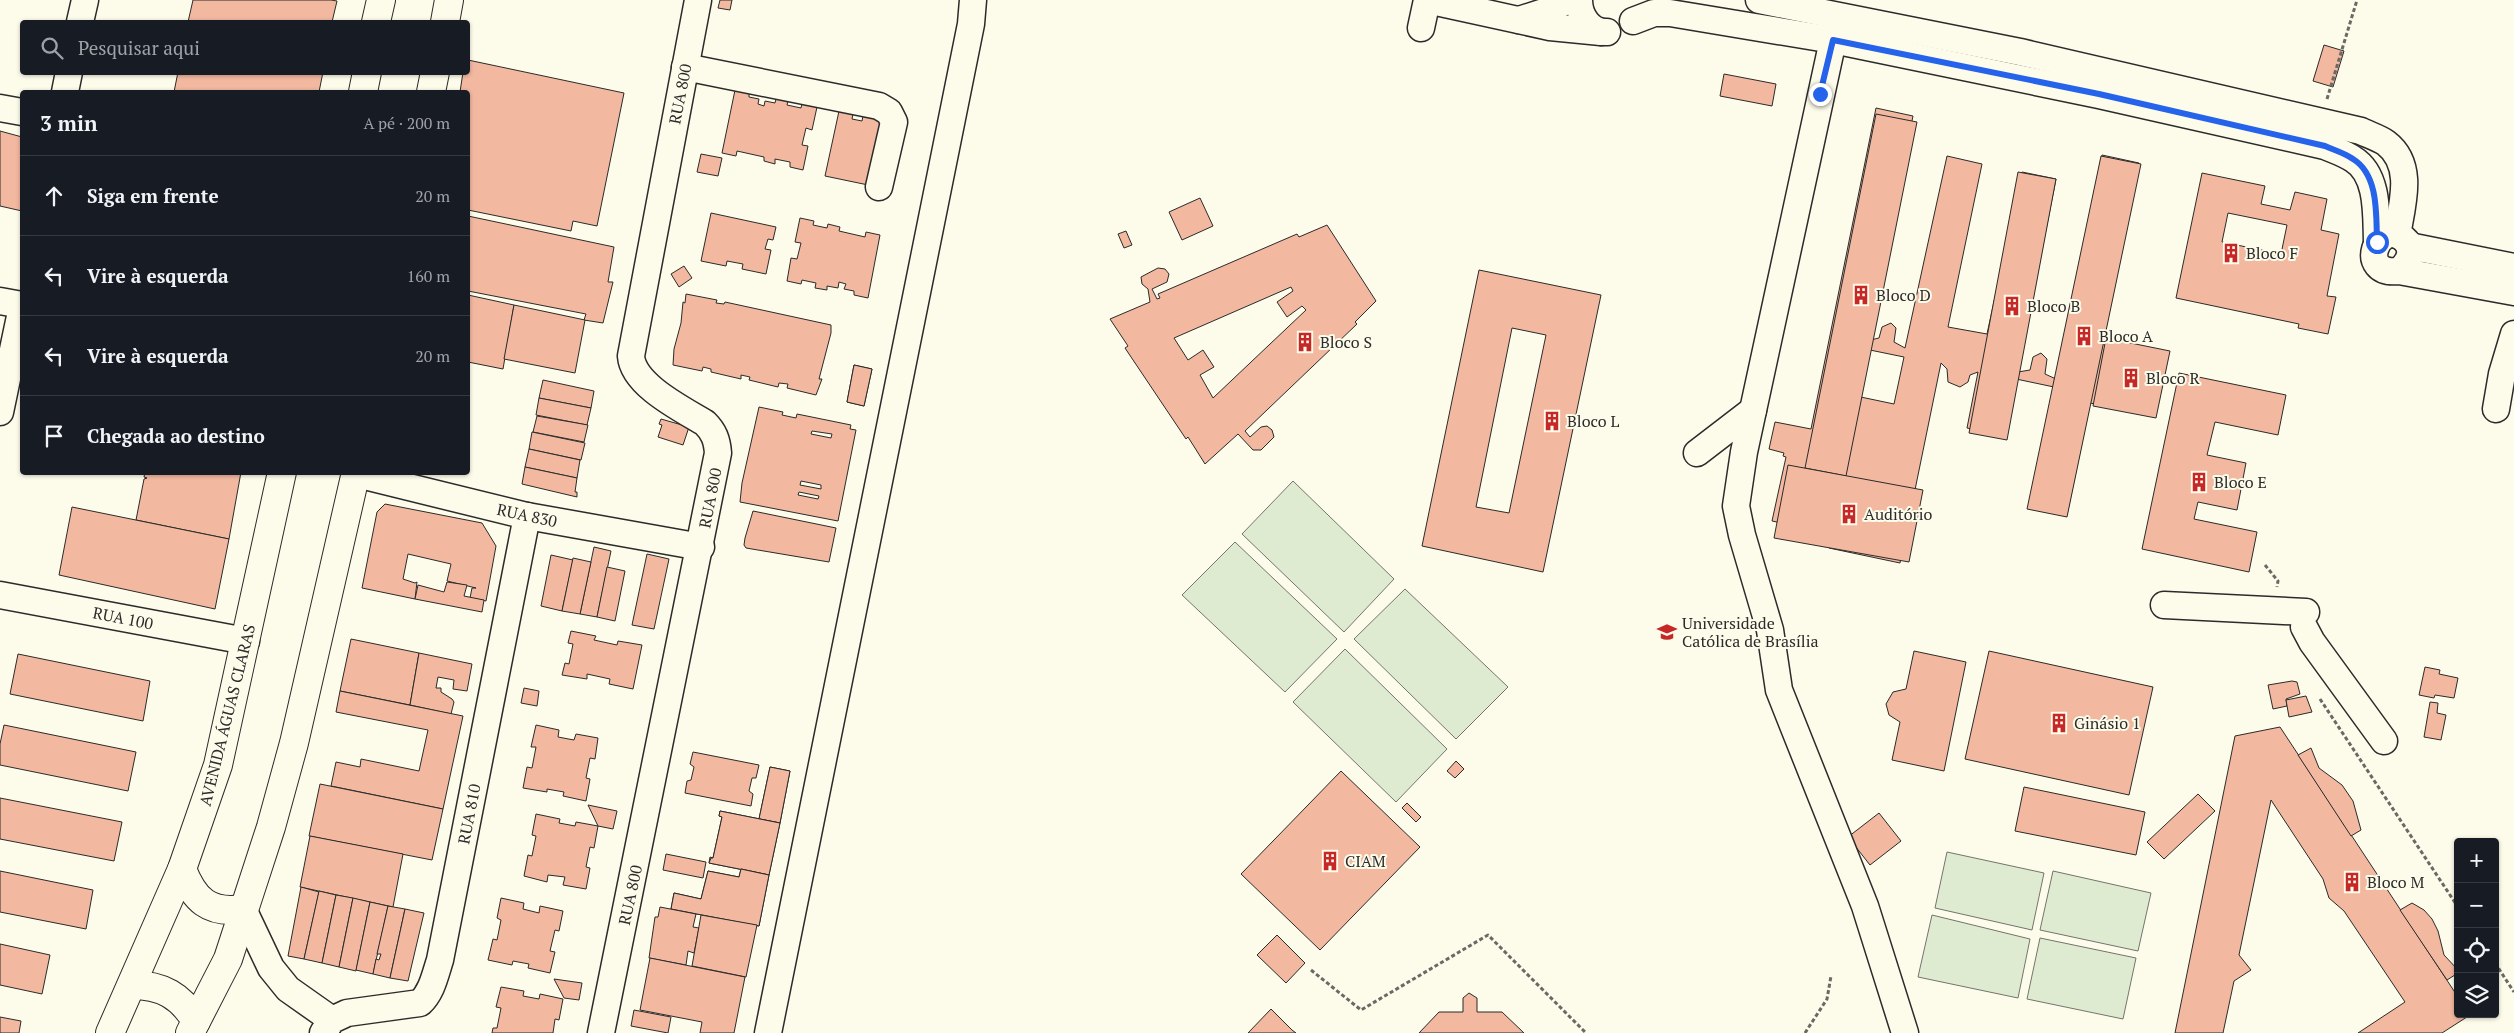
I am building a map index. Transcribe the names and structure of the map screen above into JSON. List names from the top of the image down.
{
  "streets": {
    "main road": ["AVENIDA ÁGUAS CLARAS"],
    "street": [
      "RUA 800",
      "RUA 830",
      "RUA 100",
      "RUA 810"
    ]
  },
  "crossings": [
    ["RUA 800", "RUA 830"],
    ["RUA 830", "RUA 810"],
    ["RUA 100", "AVENIDA ÁGUAS CLARAS"]
  ],
  "places": {
    "building": [
      "Bloco F",
      "Bloco D",
      "Bloco B",
      "Bloco A",
      "Bloco S",
      "Bloco R",
      "Bloco L",
      "Bloco E",
      "Auditório",
      "Ginásio 1",
      "CIAM",
      "Bloco M"
    ],
    "school or university": ["Universidade Católica de Brasília"]
  },
  "page": {
    "search": "Pesquisar aqui",
    "heading": ["3 min", "A pé · 200 m"],
    "list": [
      ["Siga em frente", "20 m"],
      ["Vire à esquerda", "160 m"],
      ["Vire à esquerda", "20 m"],
      "Chegada ao destino"
    ],
    "map_buttons": ["+", "−"]
  }
}
